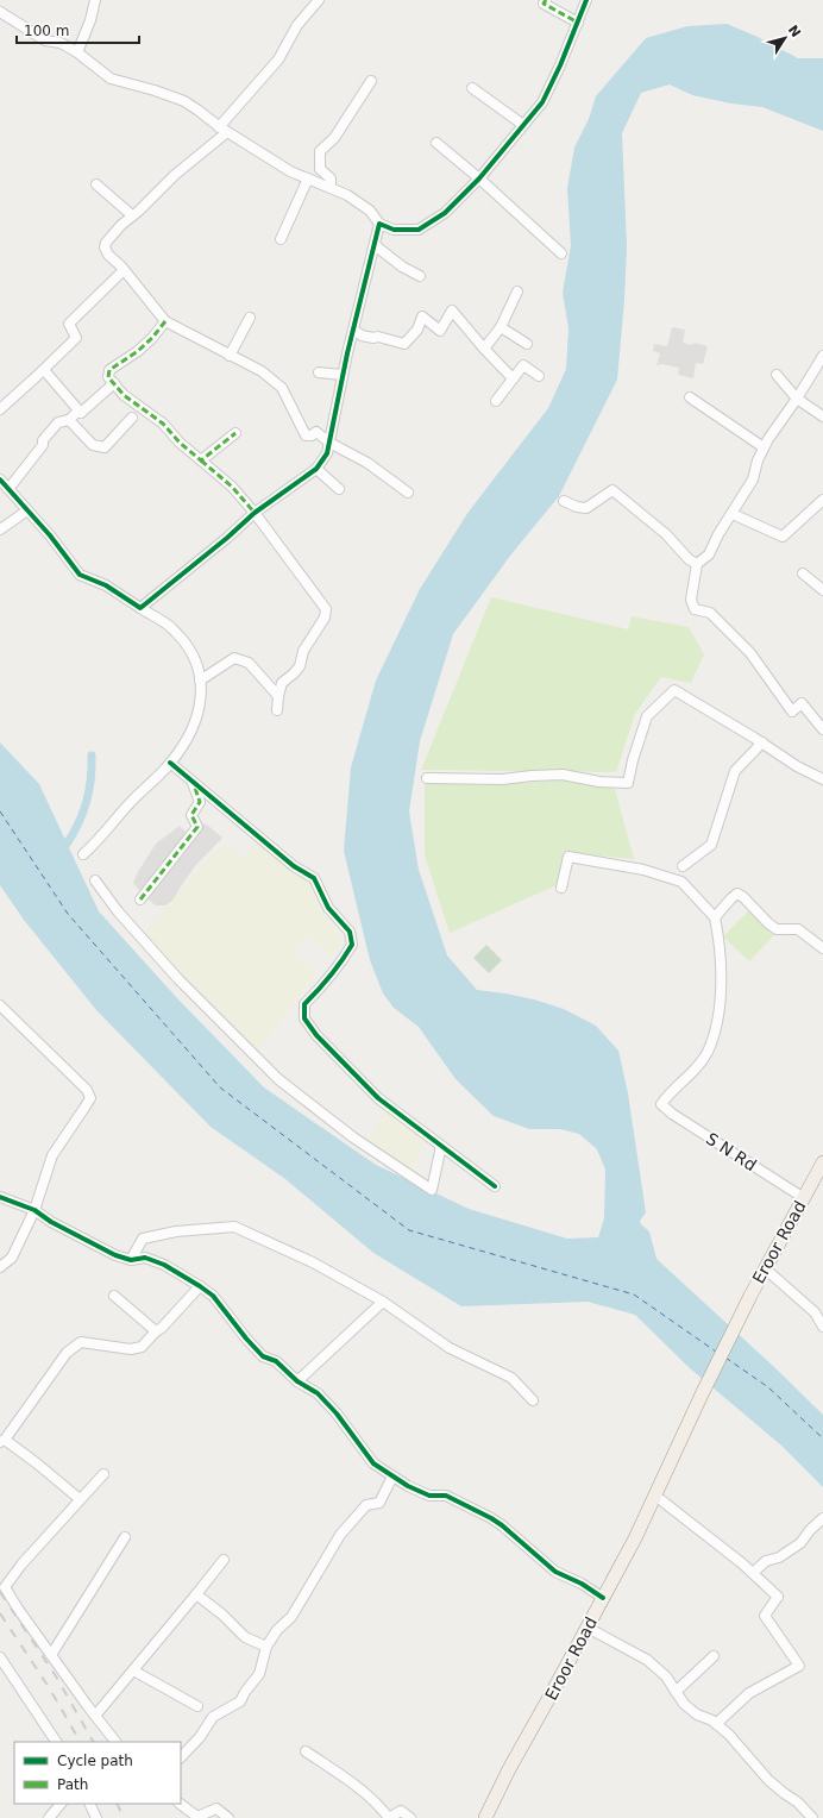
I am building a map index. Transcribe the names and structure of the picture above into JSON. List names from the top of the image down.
{
  "streets": {
    "main road": ["Eroor Road"],
    "street": ["S N Rd"]
  },
  "crossings": [
    ["S N Rd", "Eroor Road"]
  ],
  "legend": ["Cycle path", "Path"],
  "scale_bar": "100 m",
  "north": "top right"
}
